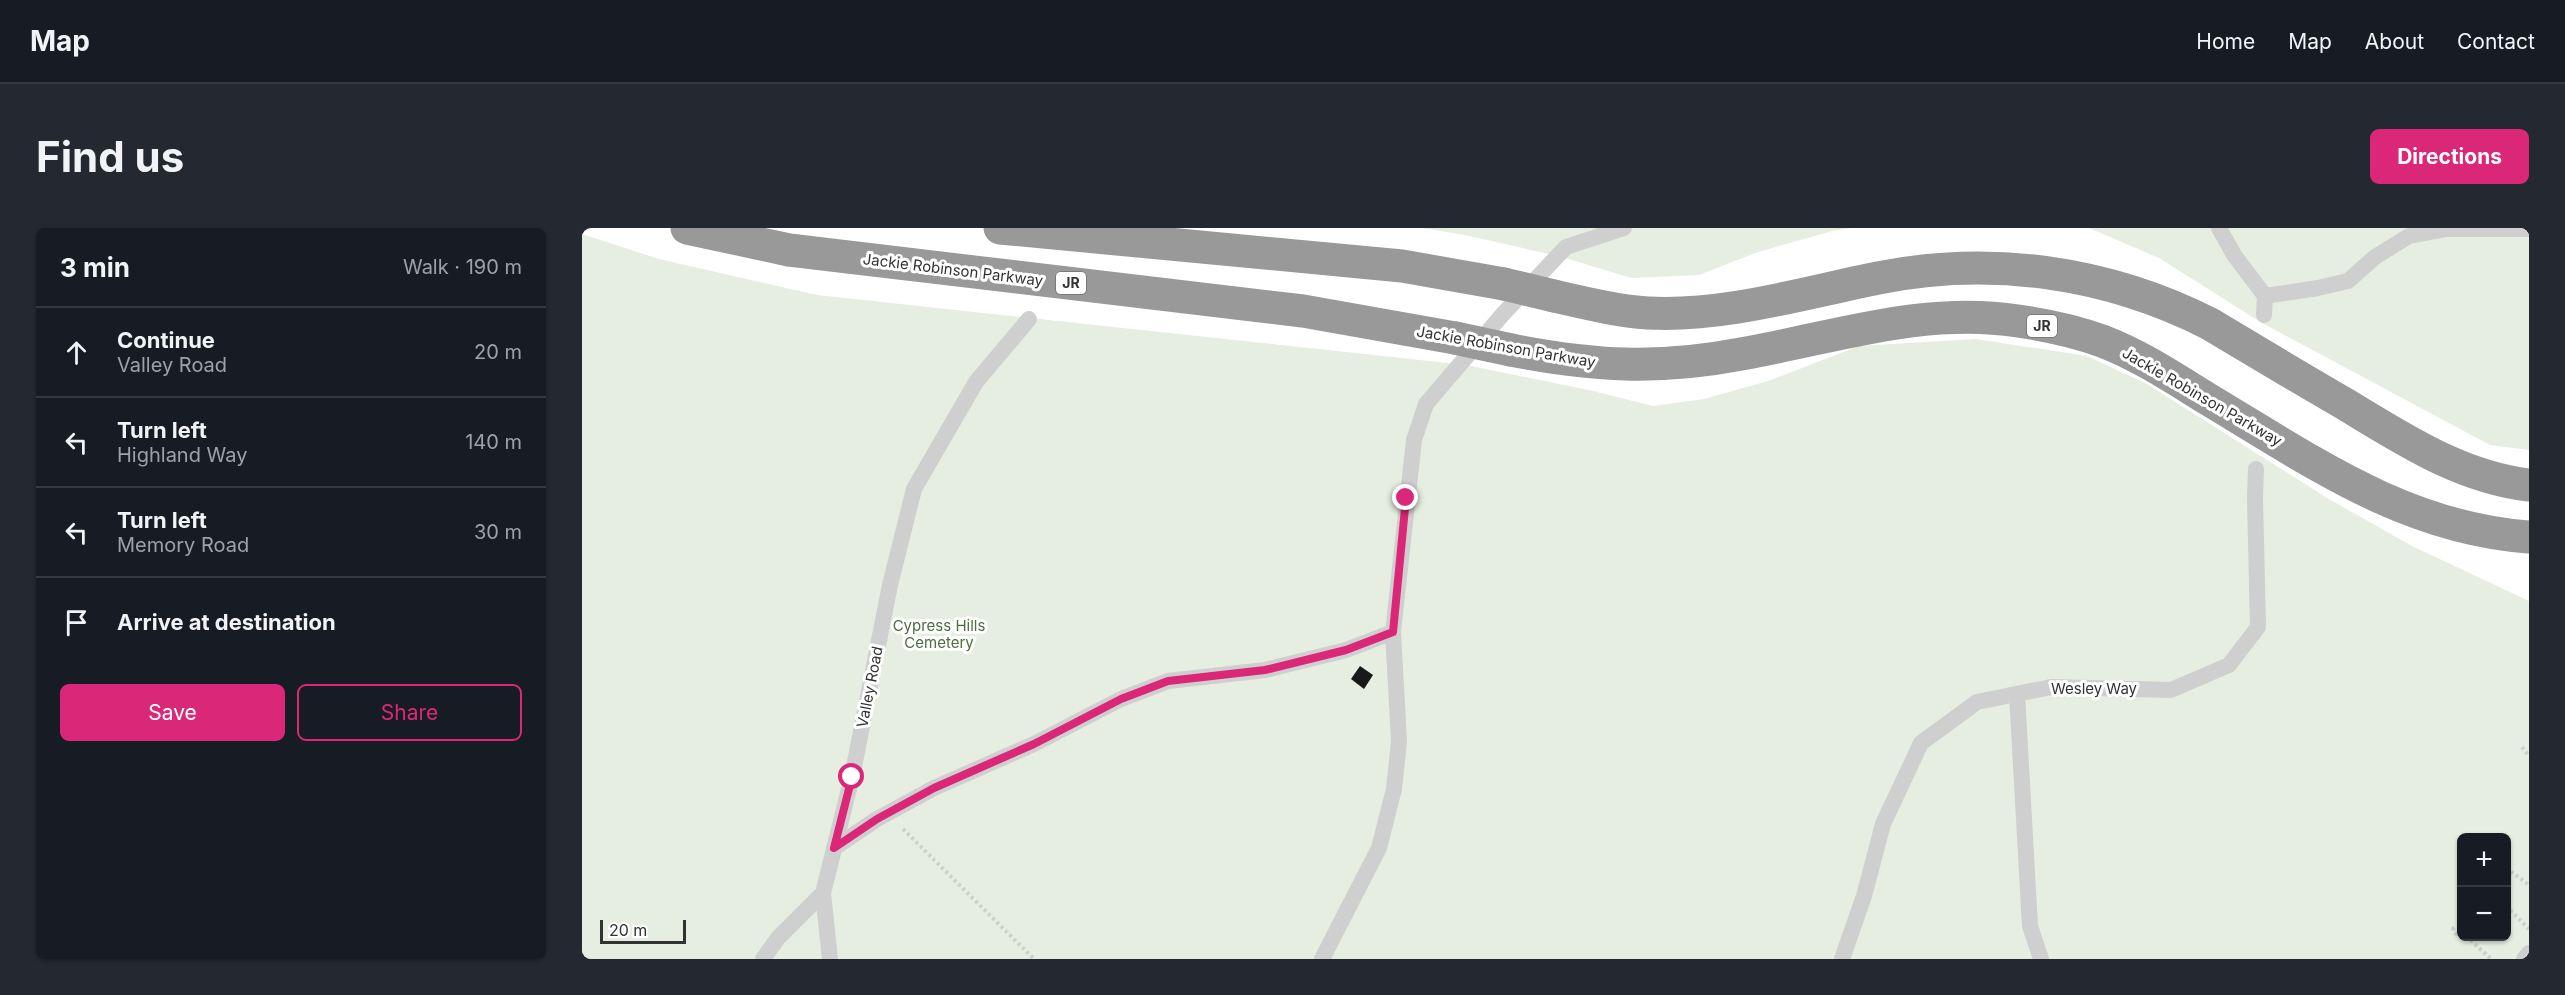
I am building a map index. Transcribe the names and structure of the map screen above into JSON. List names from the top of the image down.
{
  "streets": {
    "highway": ["Jackie Robinson Parkway", "JR"],
    "lane": ["Valley Road", "Wesley Way"]
  },
  "parks": ["Cypress Hills Cemetery"],
  "scale_bar": "20 m",
  "page": {
    "header": "Map",
    "nav": [
      "Home",
      "Map",
      "About",
      "Contact"
    ],
    "buttons": [
      "Directions",
      ["Save", "Share"]
    ],
    "title": "Find us",
    "heading": ["3 min", "Walk · 190 m"],
    "list": [
      ["Continue", "Valley Road", "20 m"],
      ["Turn left", "Highland Way", "140 m"],
      ["Turn left", "Memory Road", "30 m"],
      "Arrive at destination"
    ],
    "map_buttons": ["+", "−"],
    "scale": "20 m"
  }
}
